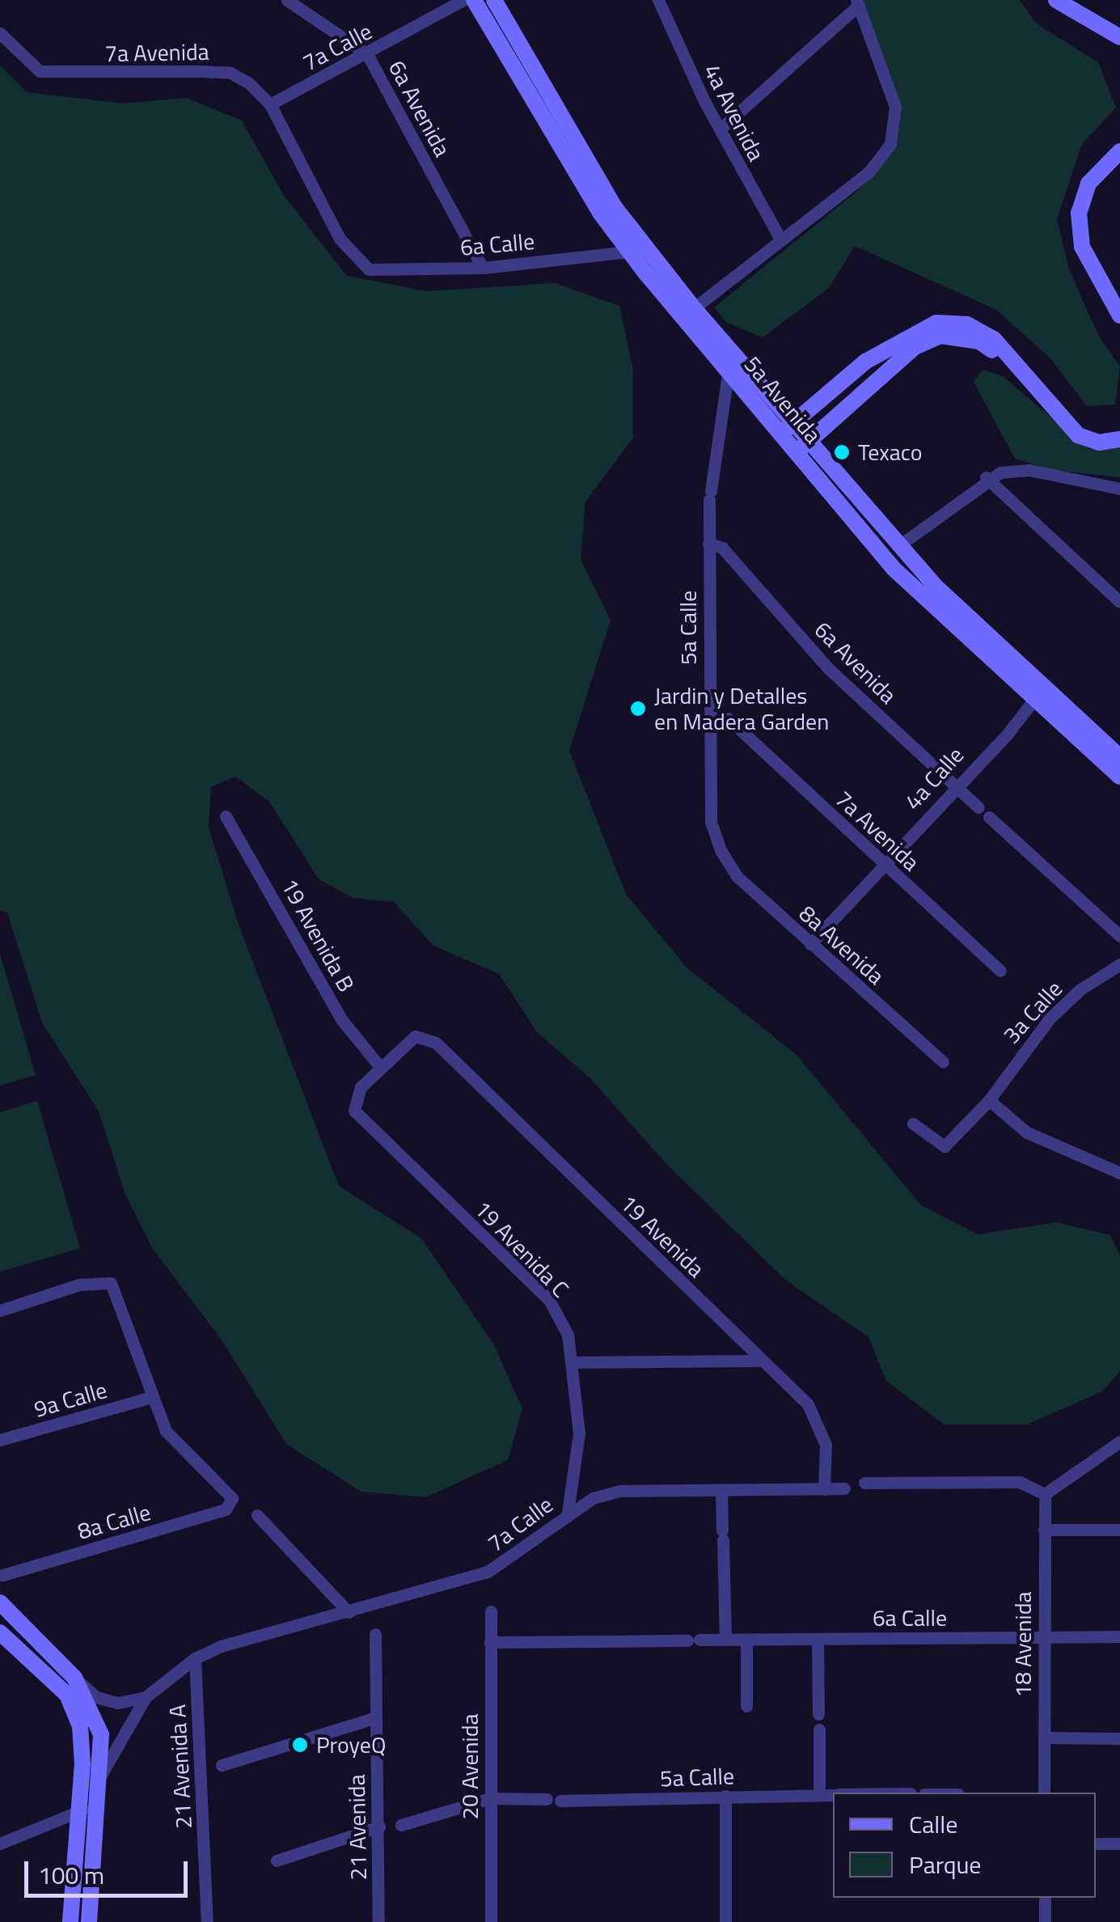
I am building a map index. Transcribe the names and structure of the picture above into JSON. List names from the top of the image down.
{
  "streets": {
    "main road": ["5a Avenida"],
    "street": [
      "7a Calle",
      "7a Avenida",
      "6a Avenida",
      "4a Avenida",
      "6a Calle",
      "5a Calle",
      "4a Calle",
      "19 Avenida B",
      "8a Avenida",
      "3a Calle",
      "19 Avenida",
      "19 Avenida C",
      "9a Calle",
      "8a Calle",
      "18 Avenida",
      "21 Avenida A",
      "20 Avenida",
      "21 Avenida"
    ]
  },
  "crossings": [
    ["7a Calle", "7a Avenida"],
    ["7a Calle", "6a Avenida"],
    ["7a Calle", "19 Avenida"],
    ["7a Calle", "19 Avenida C"],
    ["7a Calle", "21 Avenida A"],
    ["7a Avenida", "6a Calle"],
    ["7a Avenida", "4a Calle"],
    ["6a Avenida", "6a Calle"],
    ["6a Avenida", "5a Calle"],
    ["6a Avenida", "4a Calle"],
    ["6a Calle", "5a Avenida"],
    ["6a Calle", "18 Avenida"],
    ["6a Calle", "20 Avenida"],
    ["5a Avenida", "5a Calle"],
    ["5a Avenida", "4a Calle"],
    ["5a Calle", "8a Avenida"],
    ["4a Calle", "8a Avenida"],
    ["19 Avenida B", "19 Avenida"],
    ["19 Avenida B", "19 Avenida C"],
    ["19 Avenida", "19 Avenida C"],
    ["9a Calle", "8a Calle"]
  ],
  "places": ["Texaco", "Jardin y Detalles en Madera Garden", "ProyeQ"],
  "legend": ["Calle", "Parque"],
  "scale_bar": "100 m"
}
